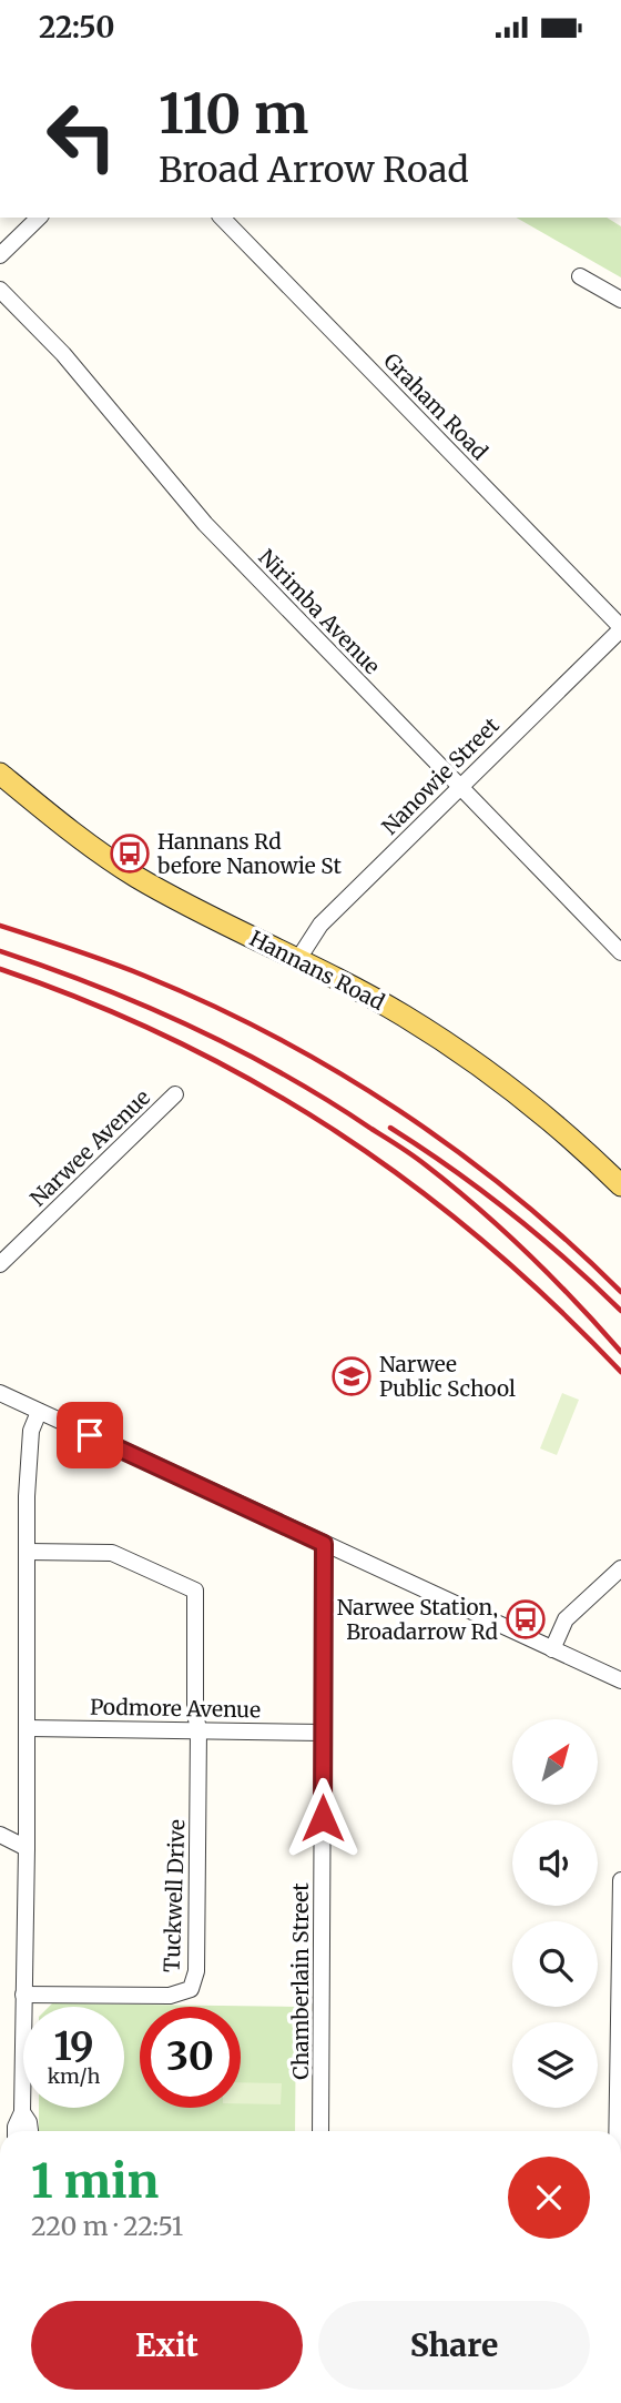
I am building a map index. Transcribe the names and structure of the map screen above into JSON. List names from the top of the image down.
{
  "streets": {
    "main road": ["Hannans Road"],
    "street": [
      "Graham Road",
      "Nirimba Avenue",
      "Nanowie Street",
      "Narwee Avenue",
      "Podmore Avenue",
      "Tuckwell Drive",
      "Chamberlain Street"
    ]
  },
  "crossings": [
    ["Graham Road", "Nanowie Street"],
    ["Nirimba Avenue", "Nanowie Street"],
    ["Nanowie Street", "Hannans Road"],
    ["Podmore Avenue", "Tuckwell Drive"],
    ["Podmore Avenue", "Chamberlain Street"]
  ],
  "places": {
    "bus stop": ["Hannans Rd before Nanowie St", "Narwee Station, Broadarrow Rd"],
    "school or university": ["Narwee Public School"]
  },
  "north": "top right",
  "page": {
    "status": "22:50",
    "turn": ["110 m", "Broad Arrow Road"],
    "speed": "19 km/h",
    "limit": "30",
    "heading": ["1 min", "220 m · 22:51"],
    "buttons": ["Exit", "Share"]
  }
}
